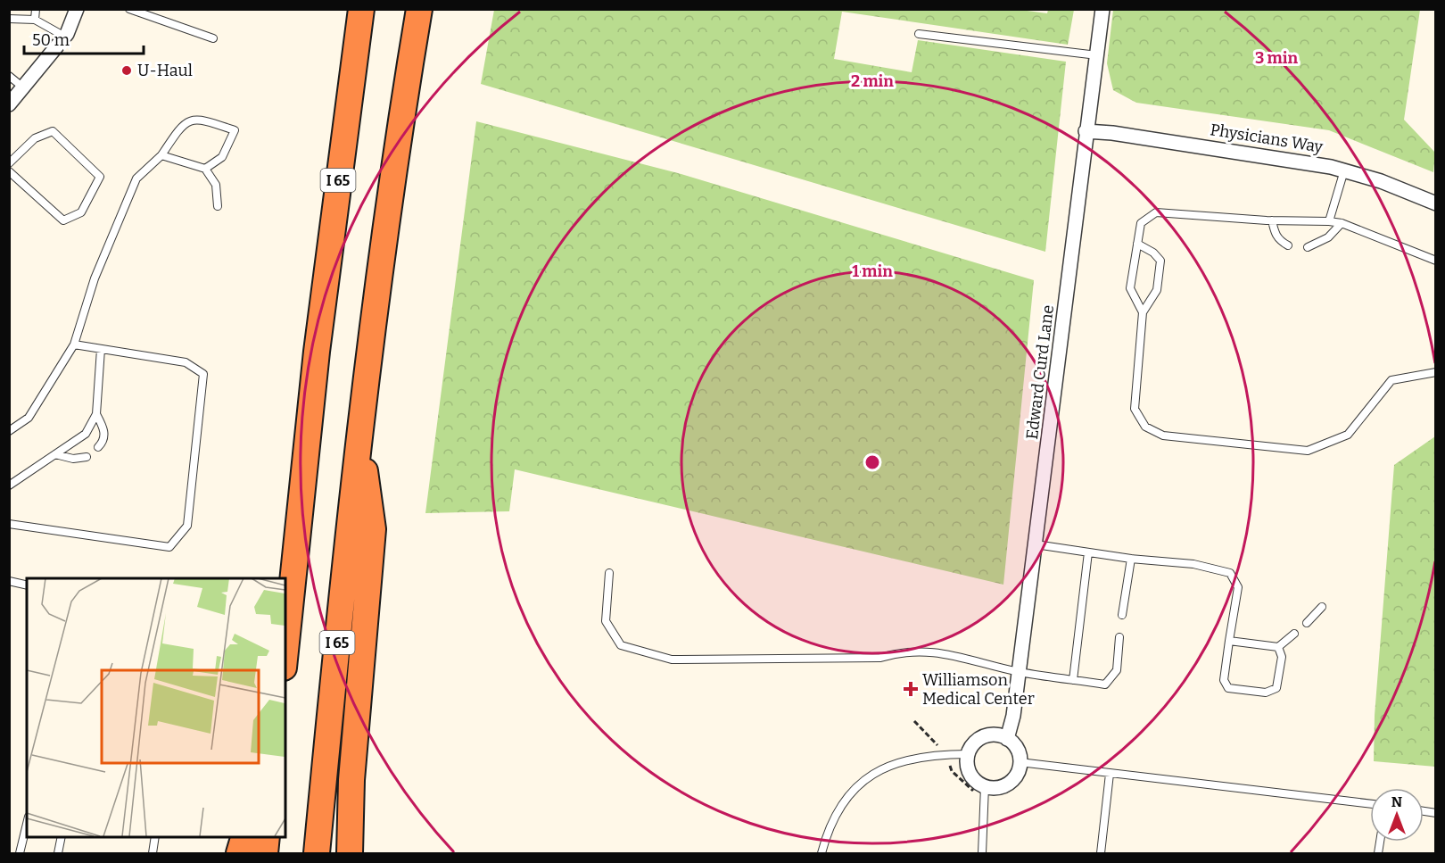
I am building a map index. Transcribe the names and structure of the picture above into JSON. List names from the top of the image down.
{
  "streets": {
    "highway": ["I 65"],
    "street": ["Physicians Way", "Edward Curd Lane"]
  },
  "crossings": [
    ["Physicians Way", "Edward Curd Lane"]
  ],
  "places": {
    "other": ["U-Haul"],
    "health": ["Williamson Medical Center"]
  },
  "scale_bar": "50 m",
  "north": "top",
  "rings": ["3 min", "2 min", "1 min"]
}
